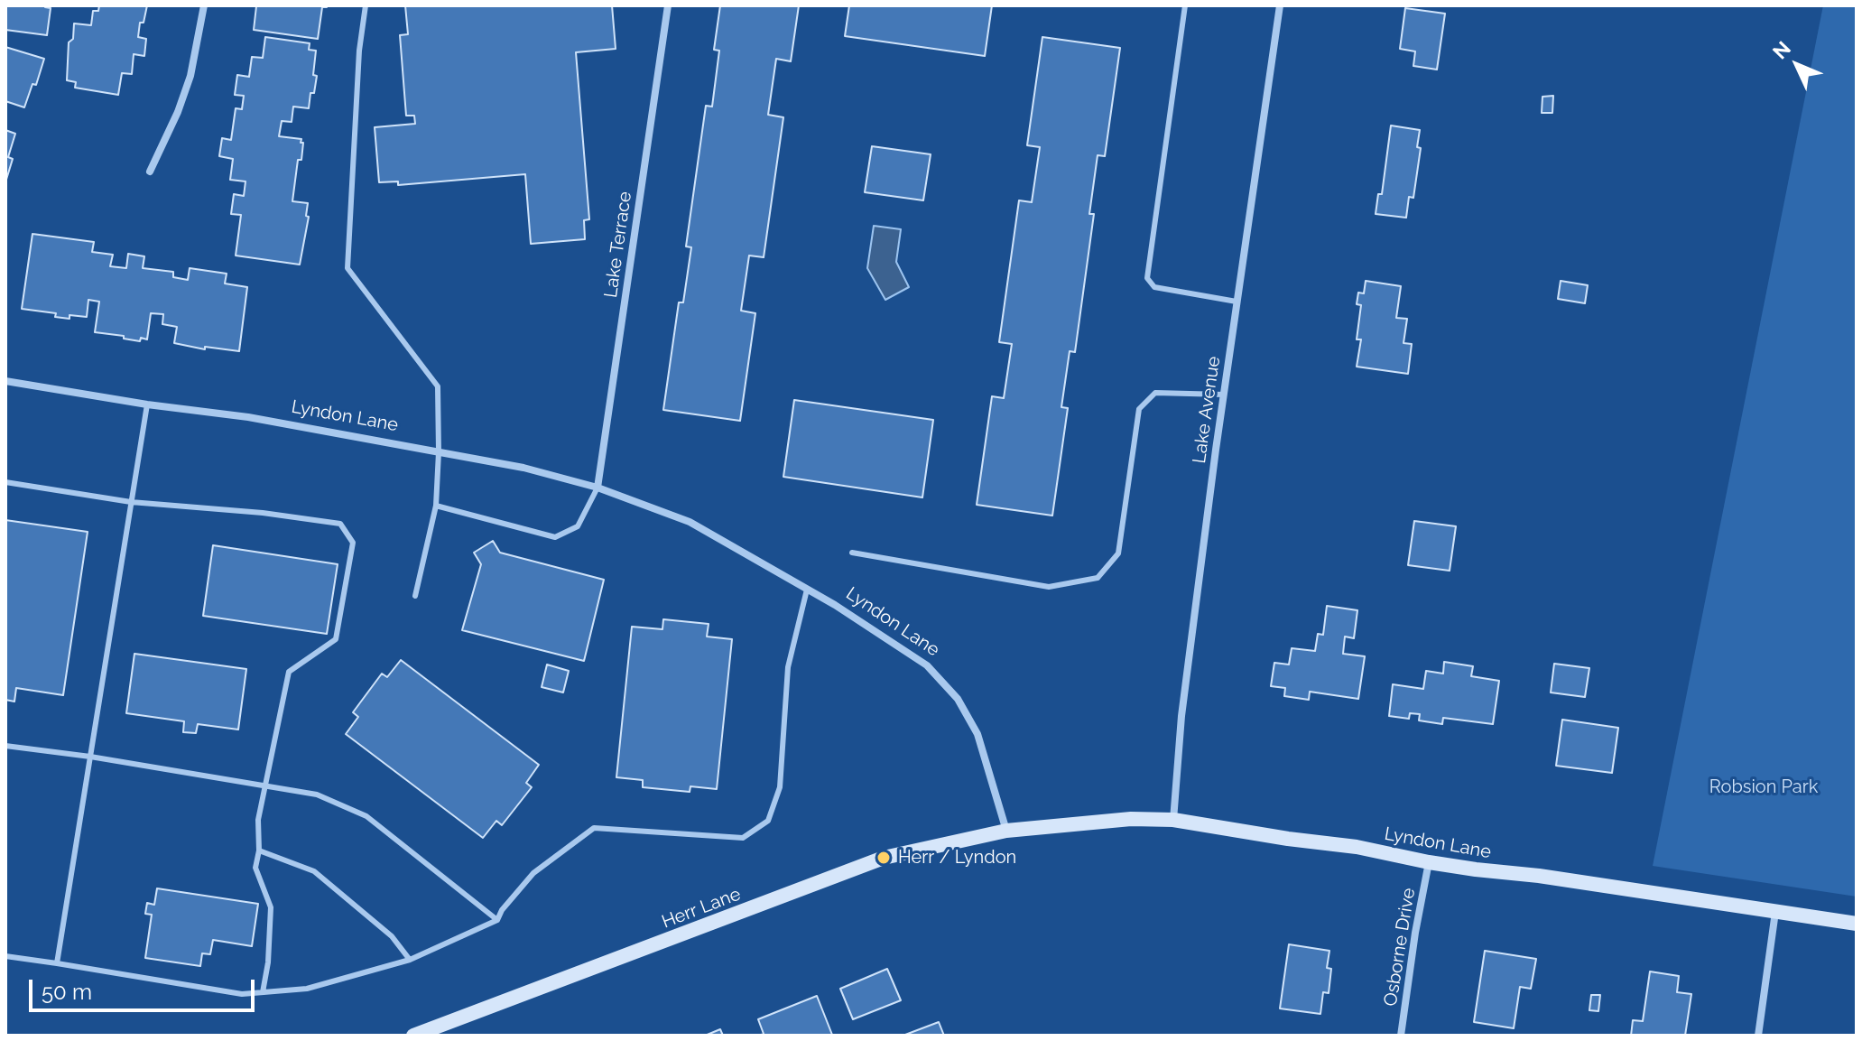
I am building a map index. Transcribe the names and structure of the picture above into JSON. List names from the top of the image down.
{
  "streets": {
    "main road": ["Lyndon Lane", "Herr Lane"],
    "street": ["Lake Terrace", "Lake Avenue", "Osborne Drive"]
  },
  "crossings": [
    ["Lake Terrace", "Lyndon Lane"],
    ["Lake Avenue", "Lyndon Lane"],
    ["Lyndon Lane", "Herr Lane"],
    ["Lyndon Lane", "Osborne Drive"]
  ],
  "parks": ["Robsion Park"],
  "places": ["Herr / Lyndon"],
  "scale_bar": "50 m",
  "north": "top left"
}
